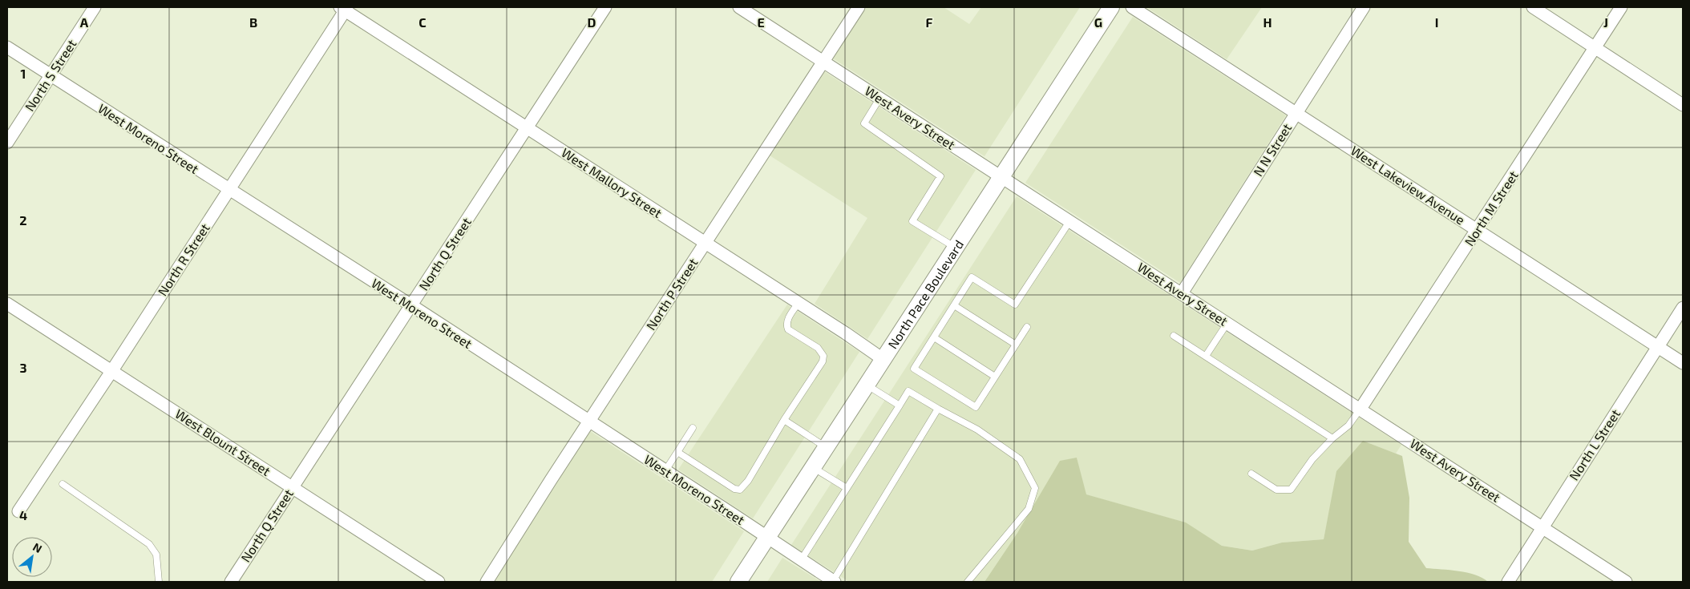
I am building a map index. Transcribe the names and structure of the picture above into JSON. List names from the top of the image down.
{
  "streets": {
    "main road": ["North Pace Boulevard"],
    "street": [
      "North S Street",
      "West Avery Street",
      "West Moreno Street",
      "N N Street",
      "West Mallory Street",
      "West Lakeview Avenue",
      "North M Street",
      "North Q Street",
      "North R Street",
      "North P Street",
      "West Blount Street",
      "North L Street"
    ]
  },
  "crossings": [
    ["North S Street", "West Moreno Street"],
    ["West Avery Street", "N N Street"],
    ["West Avery Street", "North M Street"],
    ["West Avery Street", "North P Street"],
    ["West Avery Street", "North Pace Boulevard"],
    ["West Avery Street", "North L Street"],
    ["West Moreno Street", "North Q Street"],
    ["West Moreno Street", "North R Street"],
    ["West Moreno Street", "North P Street"],
    ["West Moreno Street", "North Pace Boulevard"],
    ["N N Street", "West Lakeview Avenue"],
    ["West Mallory Street", "North Q Street"],
    ["West Mallory Street", "North R Street"],
    ["West Mallory Street", "North P Street"],
    ["West Mallory Street", "North Pace Boulevard"],
    ["West Lakeview Avenue", "North M Street"],
    ["West Lakeview Avenue", "North L Street"],
    ["North Q Street", "West Blount Street"],
    ["North R Street", "West Blount Street"]
  ],
  "north": "top right",
  "grid": {
    "columns": [
      "A",
      "B",
      "C",
      "D",
      "E",
      "F",
      "G",
      "H",
      "I",
      "J"
    ],
    "rows": [
      "1",
      "2",
      "3",
      "4"
    ]
  }
}
